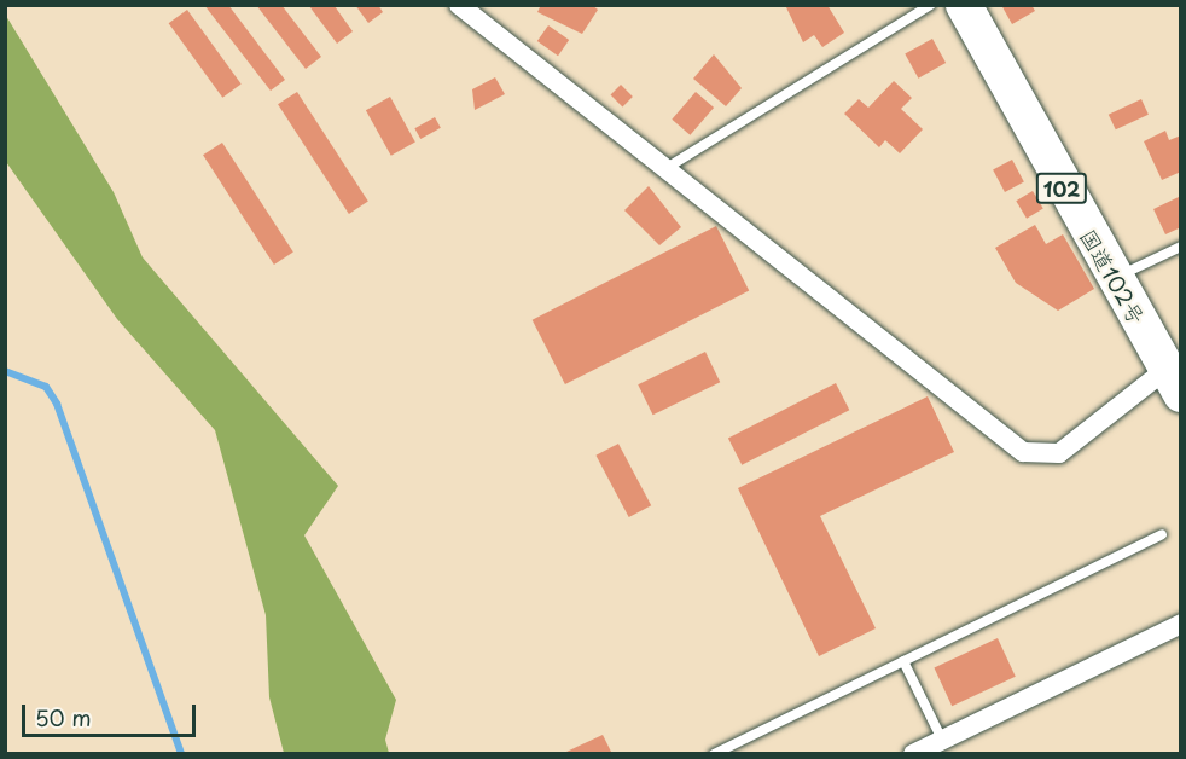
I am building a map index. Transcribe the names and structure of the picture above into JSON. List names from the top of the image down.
{
  "streets": {
    "highway": ["102", "国道102号"]
  },
  "scale_bar": "50 m"
}
